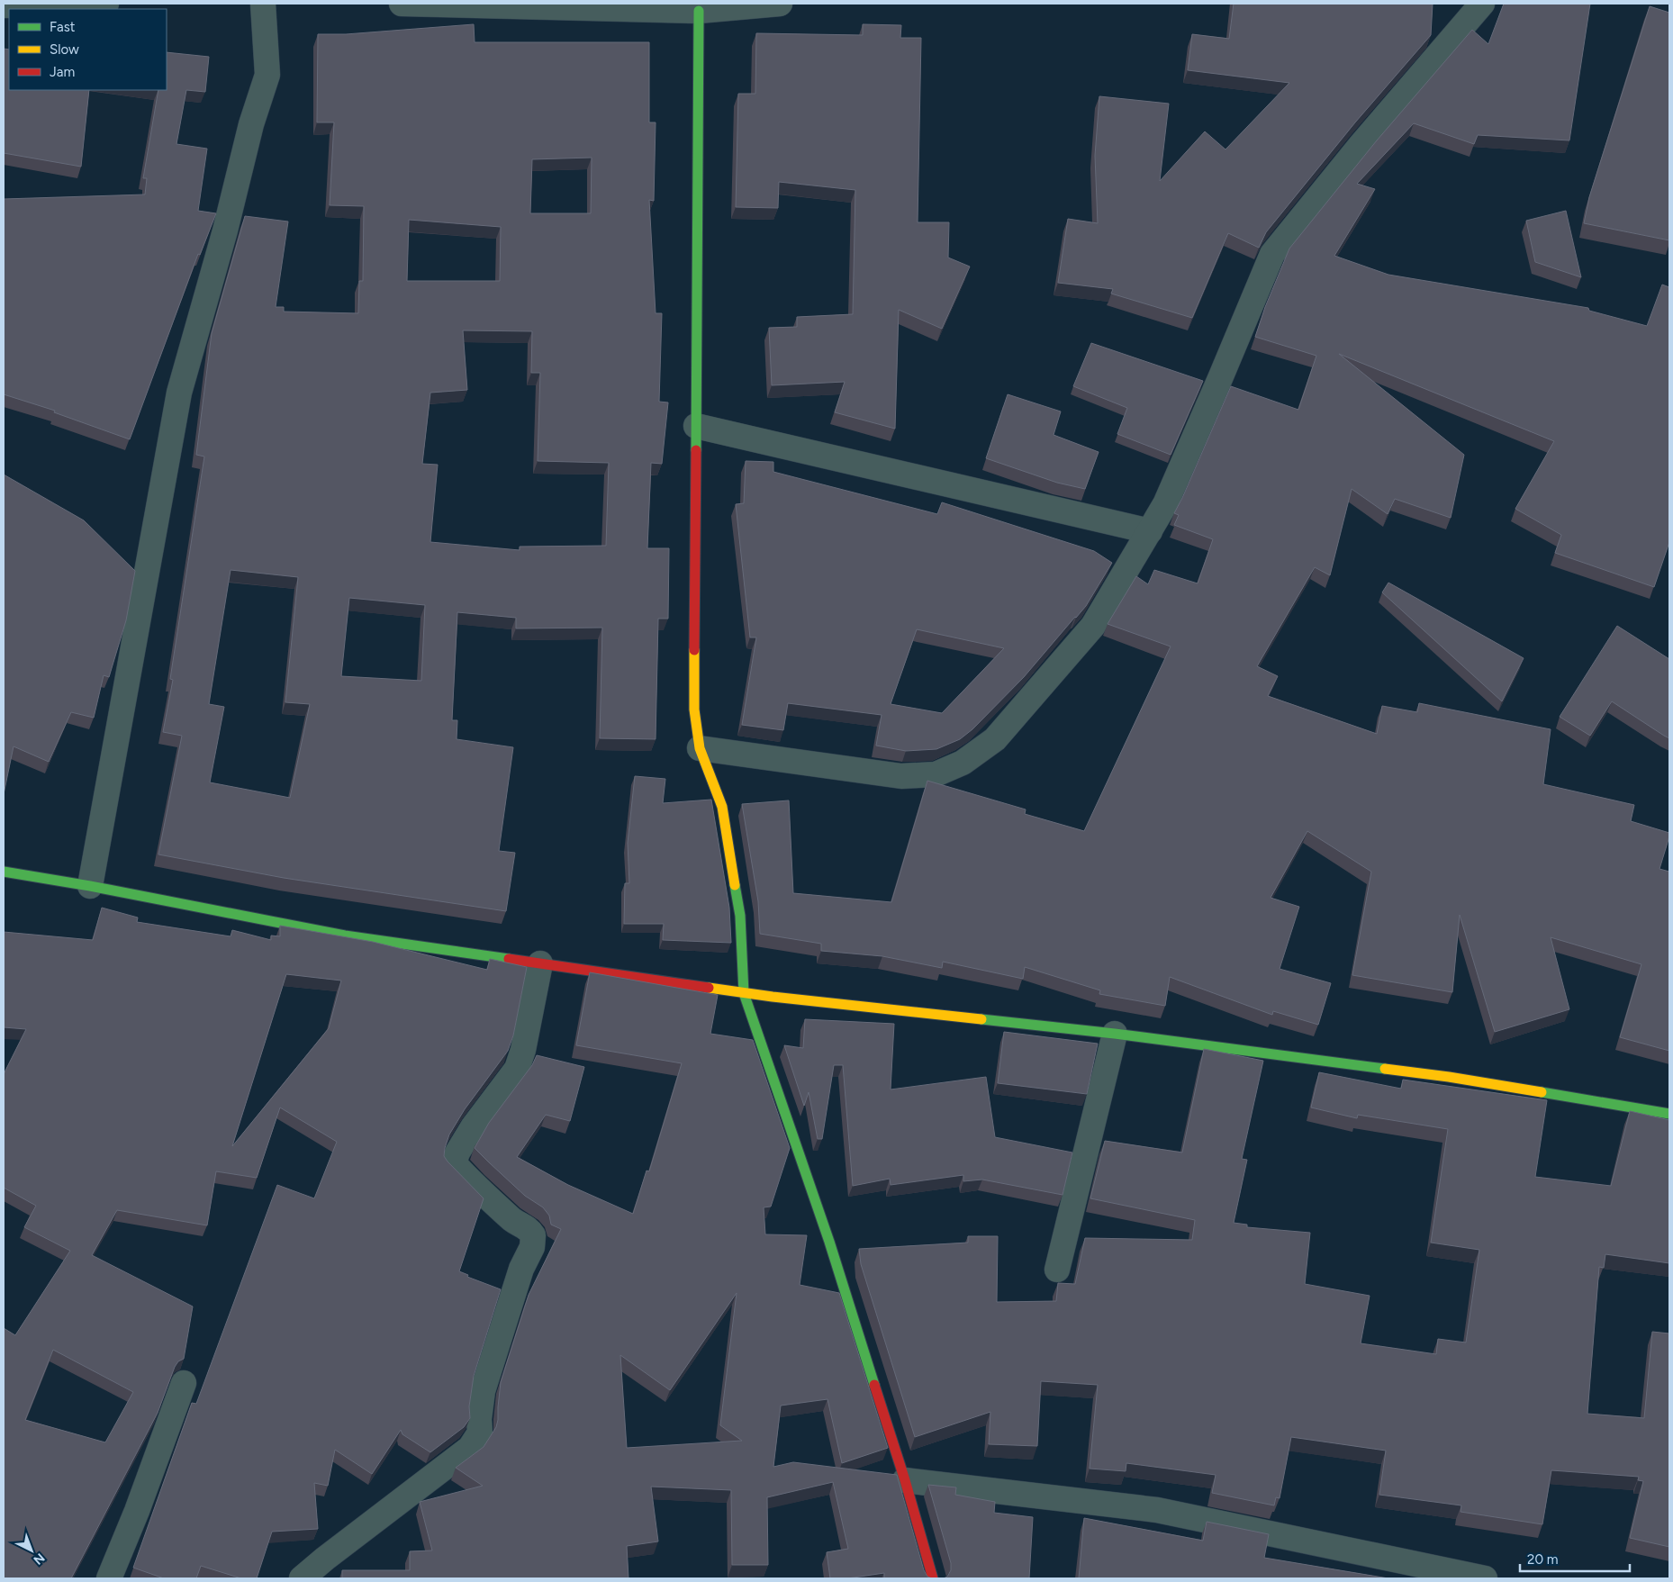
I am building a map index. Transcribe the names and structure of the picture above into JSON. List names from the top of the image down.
{
  "legend": ["Fast", "Slow", "Jam"],
  "scale_bar": "20 m",
  "north": "bottom right"
}
